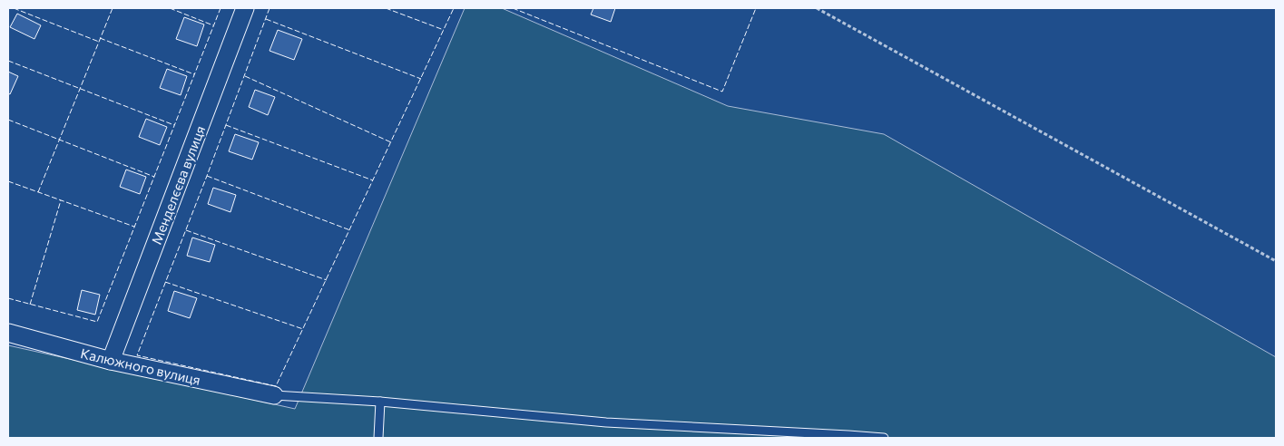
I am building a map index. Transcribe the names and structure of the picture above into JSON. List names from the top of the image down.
{
  "streets": {
    "street": ["Менделєєва вулиця", "Калюжного вулиця"]
  },
  "crossings": [
    ["Менделєєва вулиця", "Калюжного вулиця"]
  ]
}
